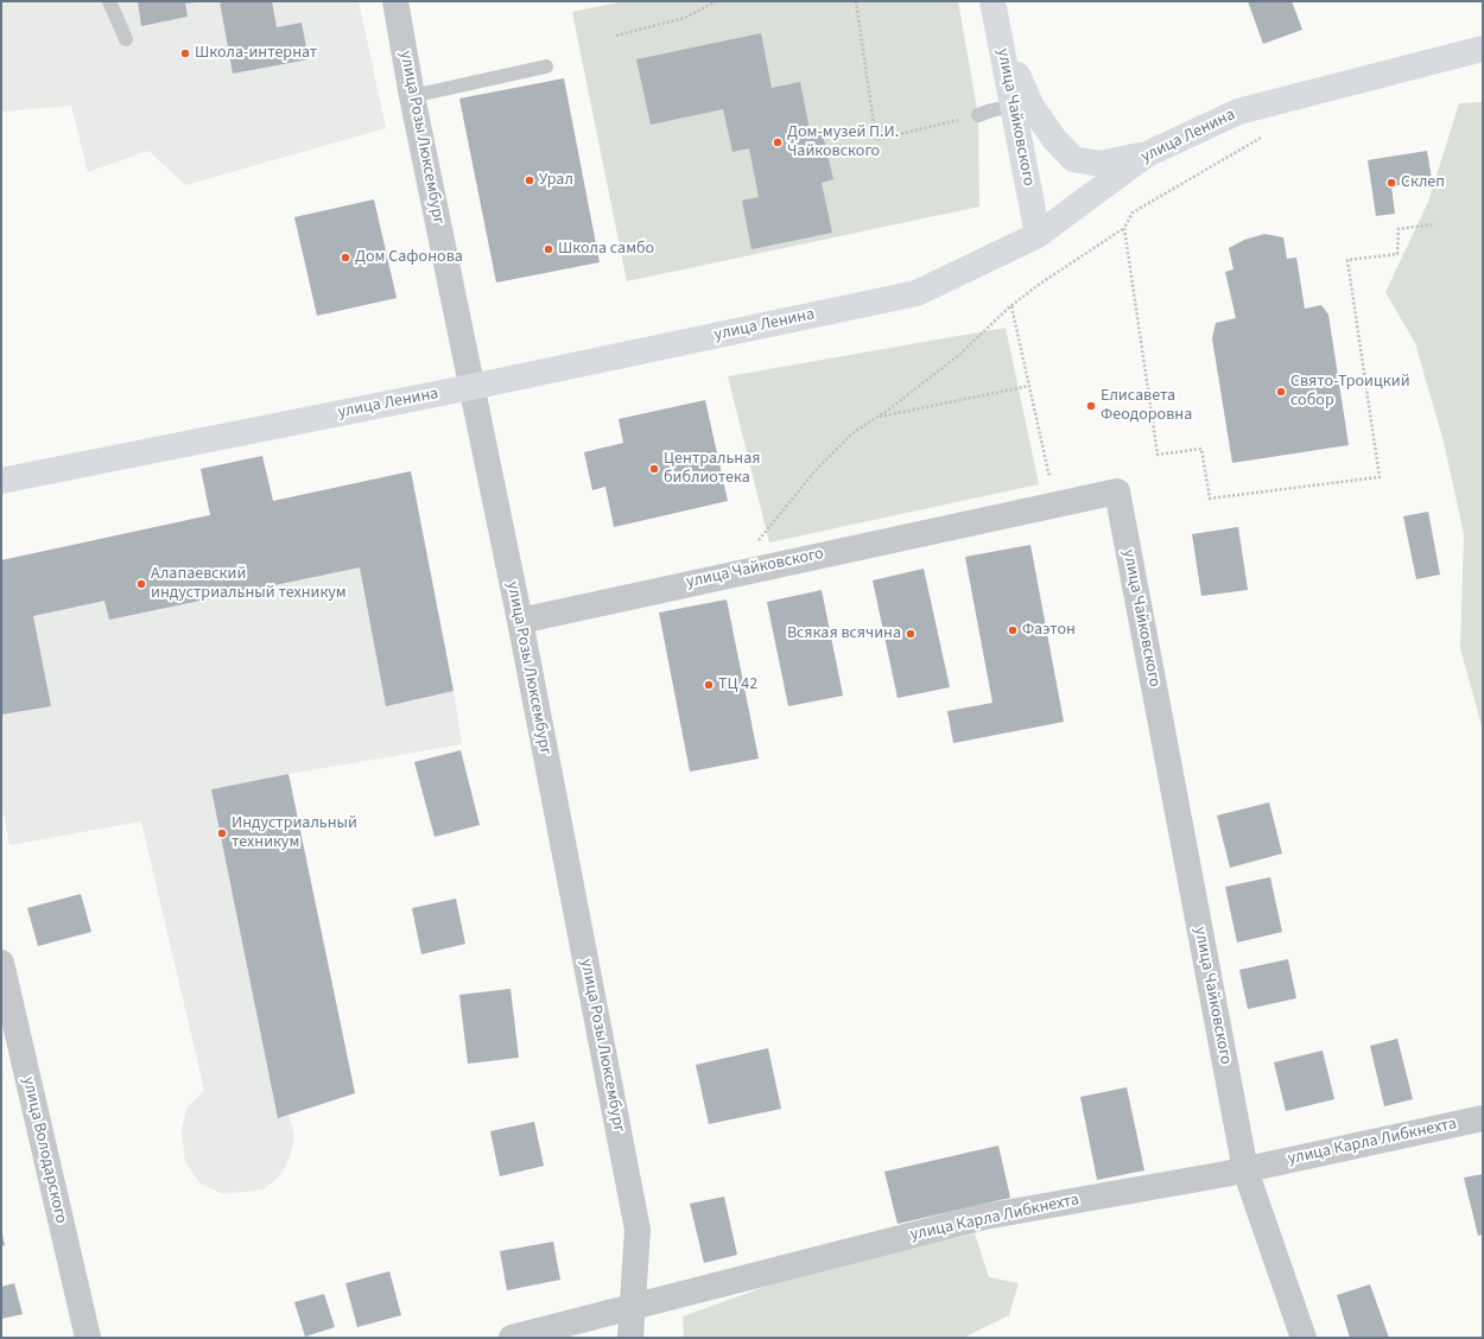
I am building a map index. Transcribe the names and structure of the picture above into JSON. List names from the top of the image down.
{
  "streets": {
    "street": [
      "улица Чайковского",
      "улица Ленина",
      "улица Розы Люксембург",
      "улица Карла Либкнехта",
      "улица Володарского"
    ]
  },
  "crossings": [
    ["улица Чайковского", "улица Ленина"],
    ["улица Чайковского", "улица Розы Люксембург"],
    ["улица Чайковского", "улица Карла Либкнехта"],
    ["улица Ленина", "улица Розы Люксембург"],
    ["улица Розы Люксембург", "улица Карла Либкнехта"]
  ],
  "places": [
    "Школа-интернат",
    "Дом-музей П.И. Чайковского",
    "Урал",
    "Склеп",
    "Школа самбо",
    "Дом Сафонова",
    "Свято-Троицкий собор",
    "Елисавета Феодоровна",
    "Центральная библиотека",
    "Алапаевский индустриальный техникум",
    "Фаэтон",
    "Всякая всячина",
    "ТЦ 42",
    "Индустриальный техникум"
  ]
}
